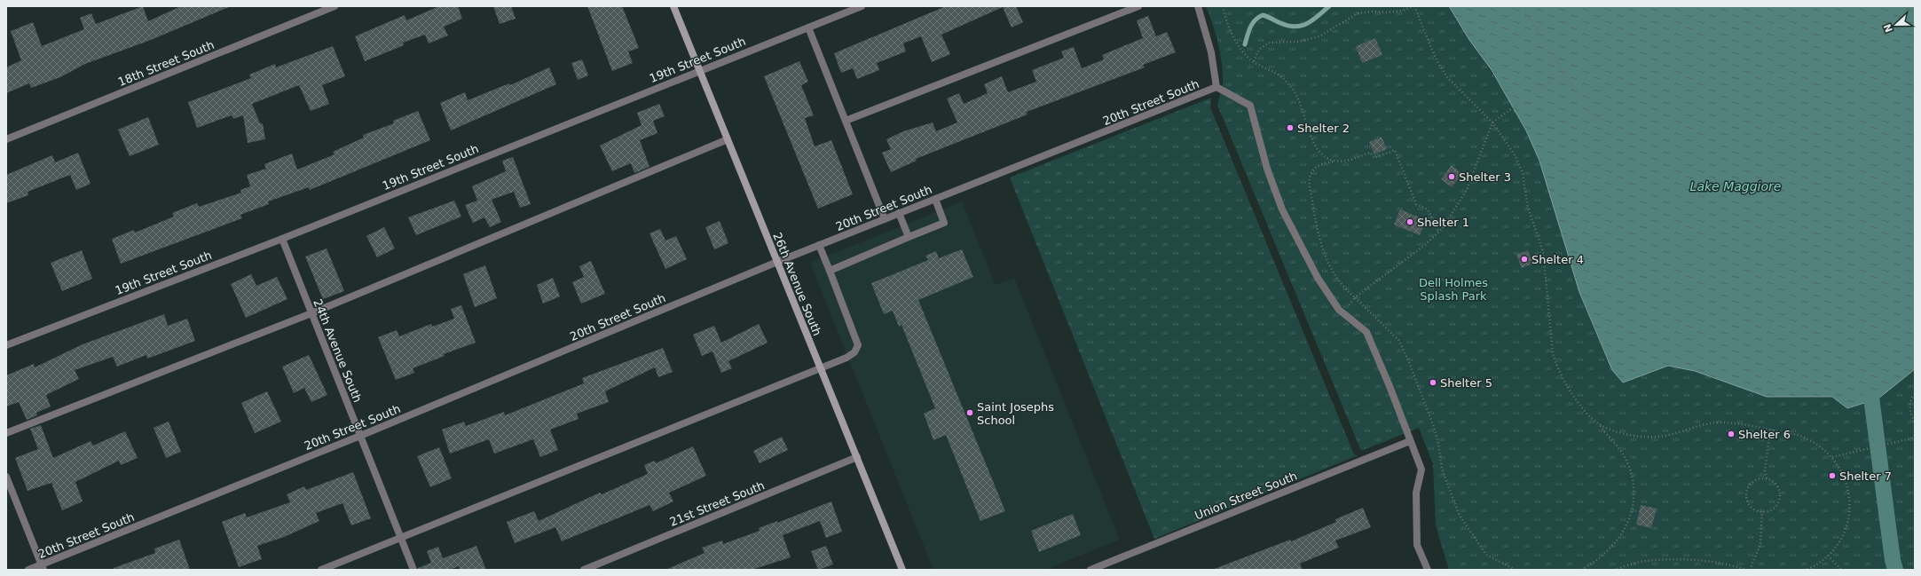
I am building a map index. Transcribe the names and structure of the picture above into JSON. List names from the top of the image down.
{
  "streets": {
    "street": [
      "19th Street South",
      "18th Street South",
      "20th Street South",
      "26th Avenue South",
      "24th Avenue South",
      "Union Street South",
      "21st Street South"
    ]
  },
  "crossings": [
    ["19th Street South", "26th Avenue South"],
    ["19th Street South", "24th Avenue South"],
    ["20th Street South", "26th Avenue South"],
    ["20th Street South", "24th Avenue South"],
    ["26th Avenue South", "21st Street South"]
  ],
  "water": ["Lake Maggiore"],
  "parks": ["Dell Holmes Splash Park"],
  "places": [
    "Shelter 2",
    "Shelter 3",
    "Shelter 1",
    "Shelter 4",
    "Shelter 5",
    "Saint Josephs School",
    "Shelter 6",
    "Shelter 7"
  ],
  "north": "left"
}
